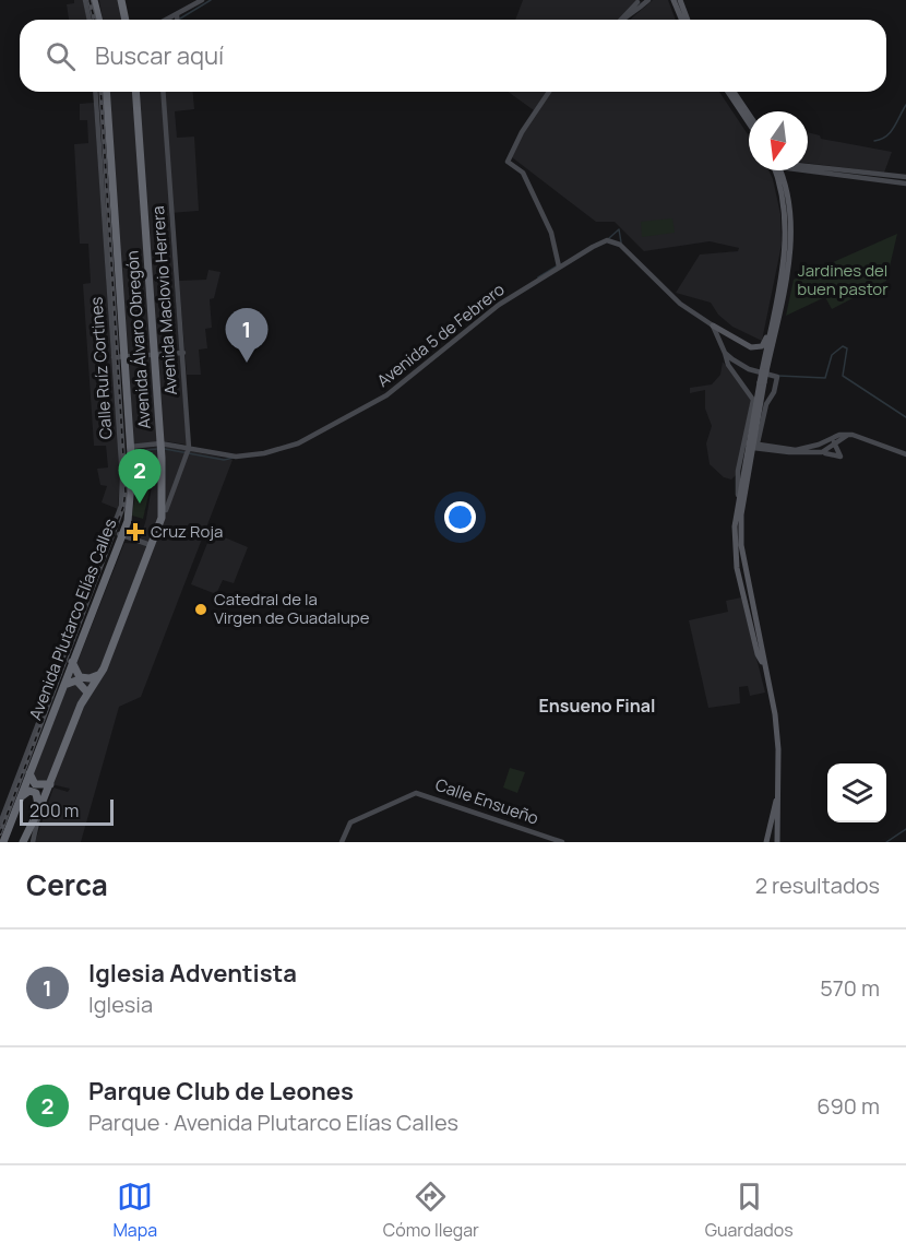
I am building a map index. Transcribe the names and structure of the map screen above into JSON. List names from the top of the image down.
{
  "streets": {
    "highway": ["Avenida Álvaro Obregón", "Avenida Plutarco Elías Calles"],
    "street": [
      "Avenida Maclovio Herrera",
      "Avenida 5 de Febrero",
      "Calle Ruíz Cortines",
      "Calle Ensueño"
    ]
  },
  "crossings": [
    ["Avenida Maclovio Herrera", "Avenida 5 de Febrero"],
    ["Avenida 5 de Febrero", "Avenida Álvaro Obregón"],
    ["Avenida 5 de Febrero", "Avenida Plutarco Elías Calles"]
  ],
  "districts": ["Ensueno Final"],
  "parks": ["Jardines del buen pastor"],
  "places": {
    "health": ["Cruz Roja"],
    "other": ["Catedral de la Virgen de Guadalupe"]
  },
  "scale_bar": "200 m",
  "north": "bottom",
  "page": {
    "search": "Buscar aquí",
    "pins": ["1", "2"],
    "scale": "200 m",
    "heading": ["Cerca", "2 resultados"],
    "list": [
      {
        "mark": "1",
        "name": "Iglesia Adventista",
        "note": "Iglesia",
        "value": "570 m"
      },
      {
        "mark": "2",
        "name": "Parque Club de Leones",
        "note": "Parque · Avenida Plutarco Elías Calles",
        "value": "690 m"
      }
    ],
    "nav": ["Mapa", "Cómo llegar", "Guardados"]
  }
}
